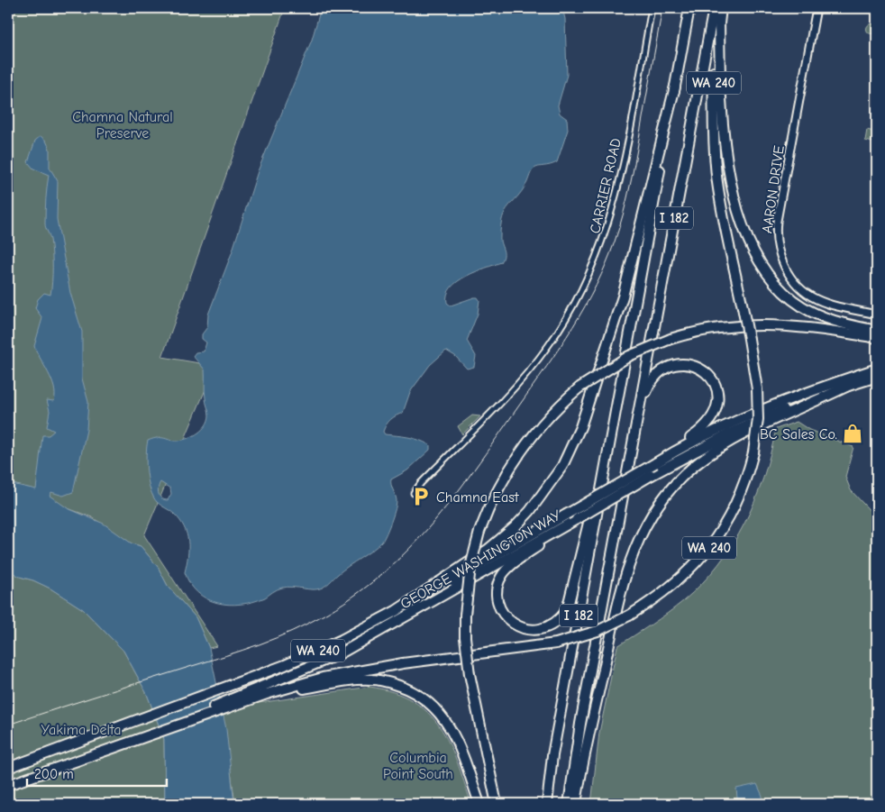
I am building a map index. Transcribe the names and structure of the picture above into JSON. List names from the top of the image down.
{
  "streets": {
    "highway": ["WA 240", "I 182", "GEORGE WASHINGTON WAY"],
    "street": ["CARRIER ROAD", "AARON DRIVE"]
  },
  "crossings": [
    ["WA 240", "I 182"],
    ["WA 240", "GEORGE WASHINGTON WAY"]
  ],
  "parks": ["Chamna Natural Preserve", "Yakima Delta", "Columbia Point South"],
  "places": {
    "shop": ["BC Sales Co."],
    "parking": ["Chamna East"]
  },
  "scale_bar": "200 m"
}
